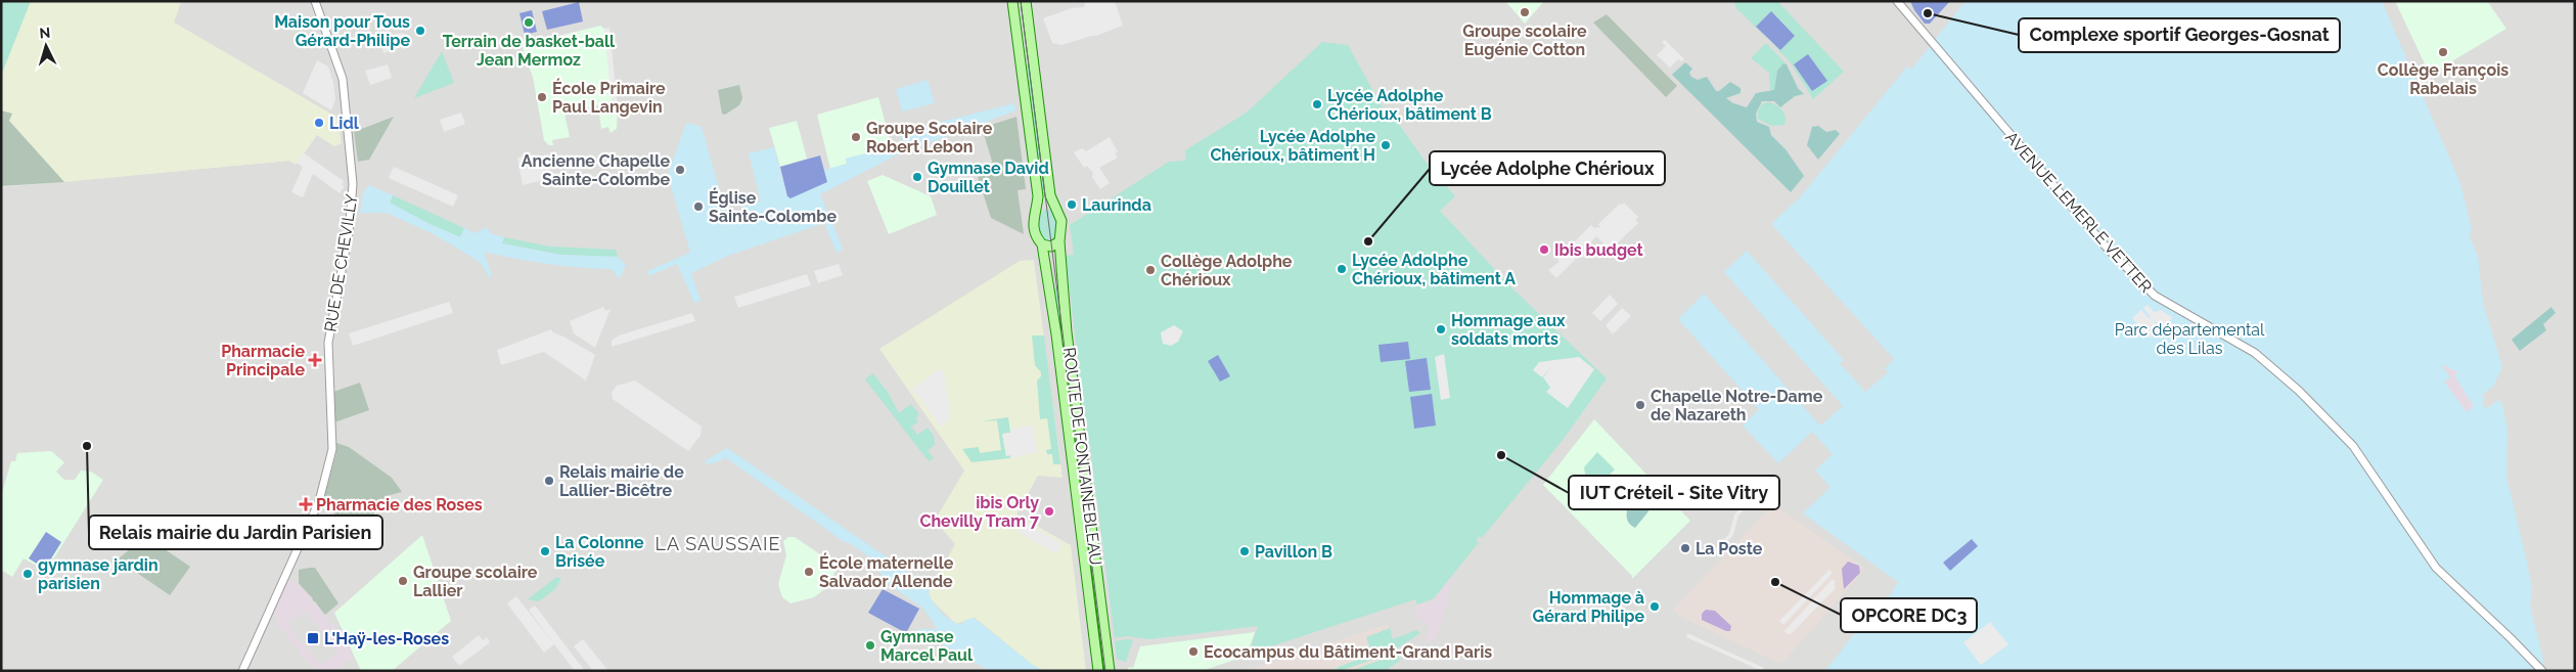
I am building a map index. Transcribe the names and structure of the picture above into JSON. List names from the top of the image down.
{
  "streets": {
    "main road": ["ROUTE DE FONTAINEBLEAU"],
    "street": ["AVENUE LEMERLE VETTER", "RUE DE CHEVILLY"]
  },
  "districts": ["LA SAUSSAIE"],
  "parks": ["Parc départemental des Lilas"],
  "places": {
    "other": [
      "Groupe scolaire Eugénie Cotton",
      "Complexe sportif Georges-Gosnat",
      "Terrain de basket-ball Jean Mermoz",
      "Maison pour Tous Gérard-Philipe",
      "Collège François Rabelais",
      "École Primaire Paul Langevin",
      "Lycée Adolphe Chérioux, bâtiment B",
      "Lidl",
      "Groupe Scolaire Robert Lebon",
      "Lycée Adolphe Chérioux, bâtiment H",
      "Ancienne Chapelle Sainte-Colombe",
      "Gymnase David Douillet",
      "Laurinda",
      "Église Sainte-Colombe",
      "Lycée Adolphe Chérioux",
      "Ibis budget",
      "Lycée Adolphe Chérioux, bâtiment A",
      "Collège Adolphe Chérioux",
      "Hommage aux soldats morts",
      "Chapelle Notre-Dame de Nazareth",
      "Relais mairie du Jardin Parisien",
      "IUT Créteil - Site Vitry",
      "Relais mairie de Lallier-Bicêtre",
      "ibis Orly Chevilly Tram 7",
      "La Poste",
      "La Colonne Brisée",
      "Pavillon B",
      "École maternelle Salvador Allende",
      "gymnase jardin parisien",
      "Groupe scolaire Lallier",
      "OPCORE DC3",
      "Hommage à Gérard Philipe",
      "Gymnase Marcel Paul",
      "Ecocampus du Bâtiment-Grand Paris"
    ],
    "health": ["Pharmacie Principale", "Pharmacie des Roses"],
    "transit": ["L'Haÿ-les-Roses"]
  },
  "north": "top"
}
